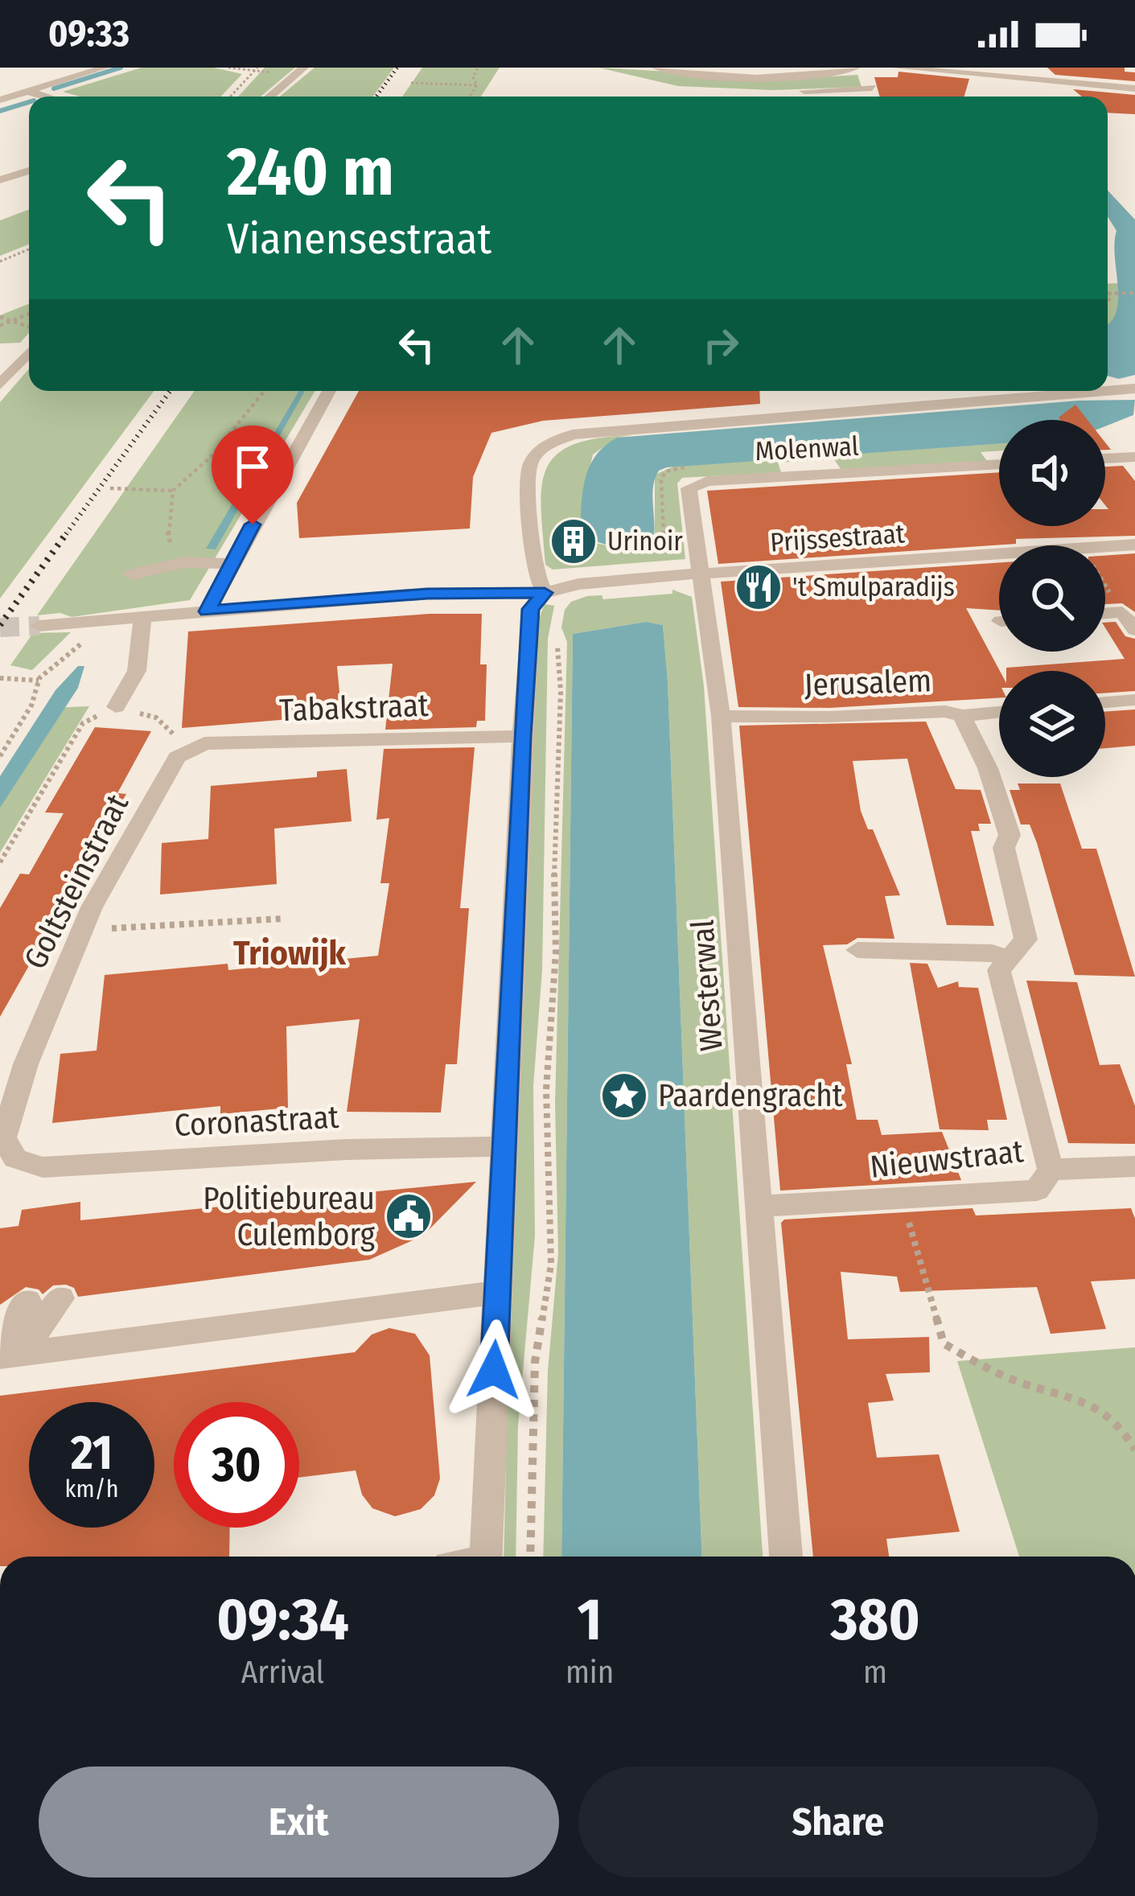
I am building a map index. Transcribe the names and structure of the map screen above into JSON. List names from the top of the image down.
{
  "streets": {
    "street": [
      "Molenwal",
      "Prijssestraat",
      "Jerusalem",
      "Tabakstraat",
      "Goltsteinstraat",
      "Westerwal",
      "Coronastraat",
      "Nieuwstraat"
    ]
  },
  "crossings": [
    ["Molenwal", "Prijssestraat"],
    ["Molenwal", "Westerwal"],
    ["Prijssestraat", "Westerwal"],
    ["Jerusalem", "Westerwal"],
    ["Tabakstraat", "Goltsteinstraat"],
    ["Goltsteinstraat", "Coronastraat"],
    ["Westerwal", "Nieuwstraat"]
  ],
  "districts": ["Triowijk"],
  "places": {
    "building": ["Urinoir"],
    "restaurant": ["'t Smulparadijs"],
    "place": ["Paardengracht"],
    "public building": ["Politiebureau Culemborg"]
  },
  "page": {
    "status": "09:33",
    "turn": ["240 m", "Vianensestraat"],
    "speed": "21 km/h",
    "limit": "30",
    "eta": [
      "09:34",
      "Arrival",
      "1",
      "min",
      "380",
      "m"
    ],
    "buttons": ["Exit", "Share"]
  }
}
